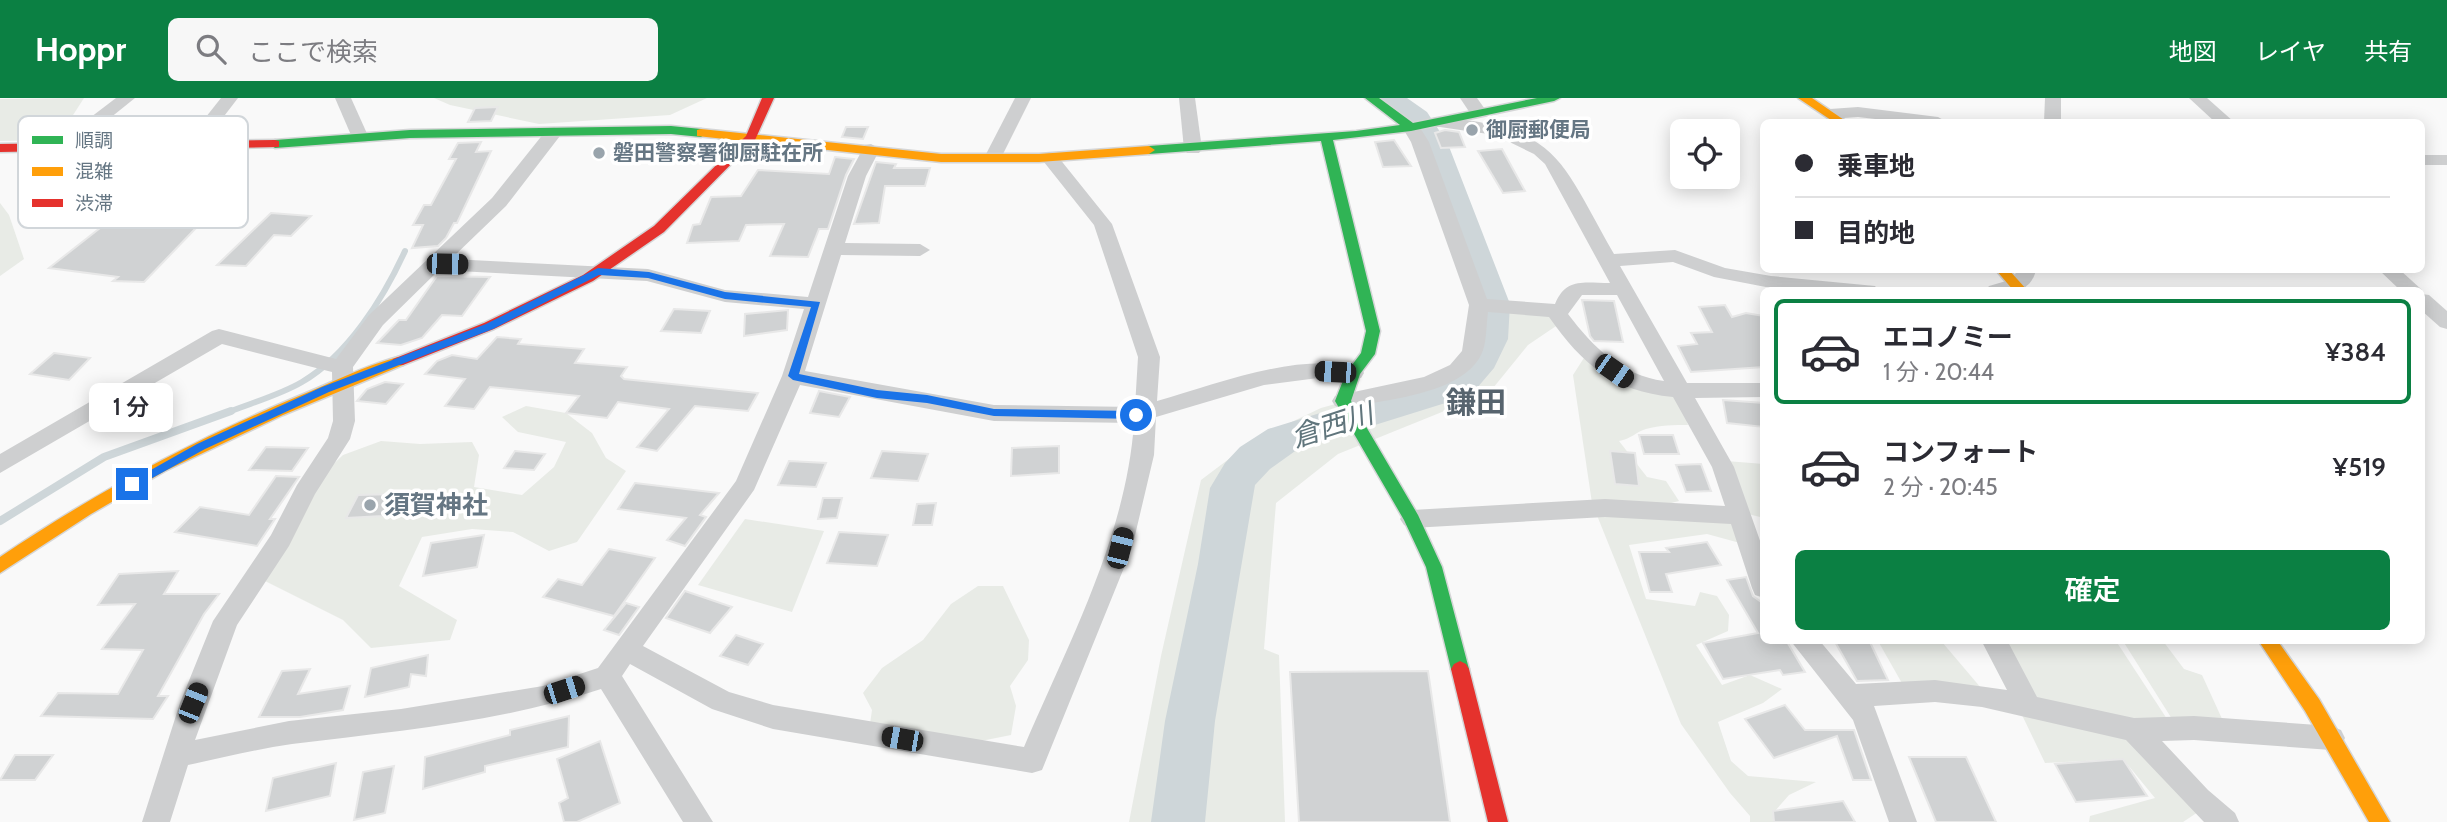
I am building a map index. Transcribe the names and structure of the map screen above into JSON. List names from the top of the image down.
{
  "districts": ["鎌田"],
  "water": ["倉西川"],
  "places": ["御厨郵便局", "磐田警察署御厨駐在所", "須賀神社"],
  "legend": ["順調", "混雑", "渋滞"],
  "page": {
    "header": "Hoppr",
    "search": "ここで検索",
    "nav": ["地図", "レイヤ", "共有"],
    "banner": ["乗車地", "目的地"],
    "list": [
      {
        "name": "エコノミー",
        "note": "1 分 · 20:44",
        "value": "¥384"
      },
      {
        "name": "コンフォート",
        "note": "2 分 · 20:45",
        "value": "¥519"
      }
    ],
    "bubble": "1 分",
    "buttons": "確定"
  }
}
